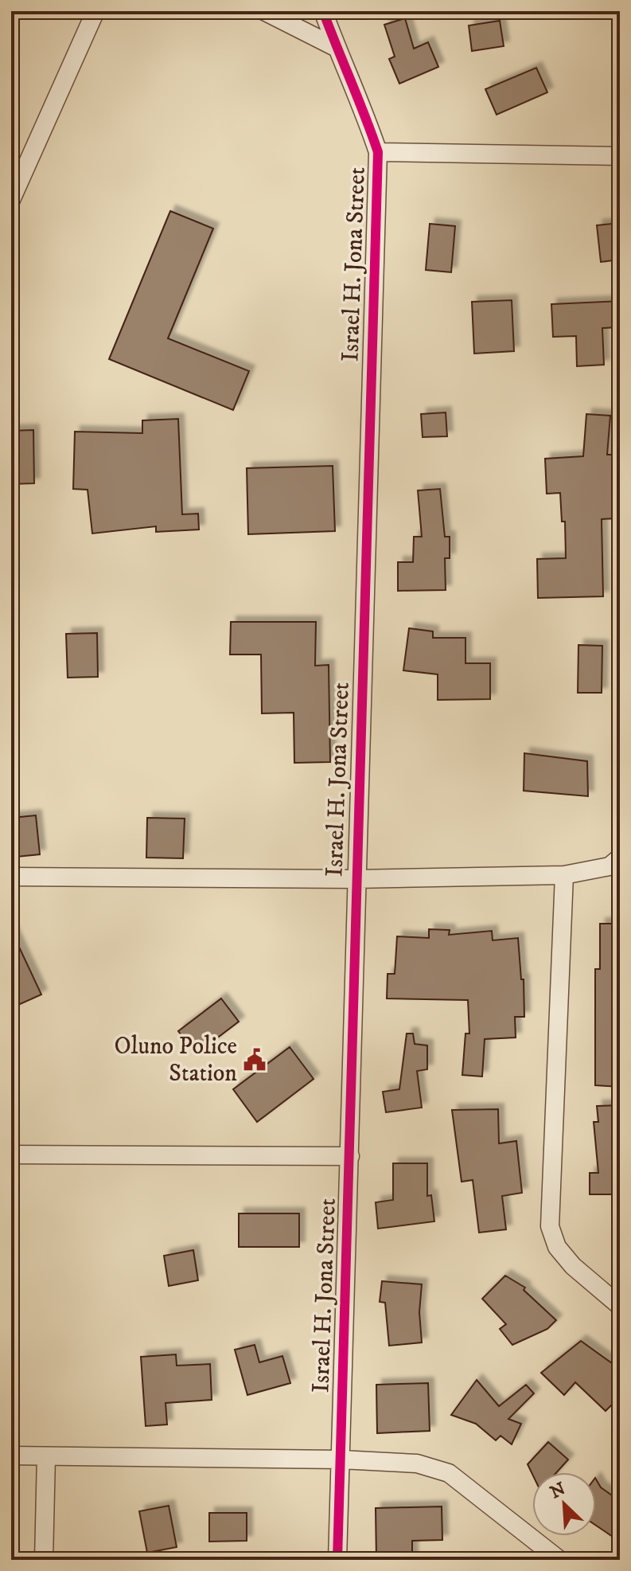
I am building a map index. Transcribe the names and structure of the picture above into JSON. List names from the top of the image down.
{
  "streets": {
    "street": ["Israel H. Jona Street"]
  },
  "places": {
    "public building": ["Oluno Police Station"]
  },
  "north": "top left"
}
